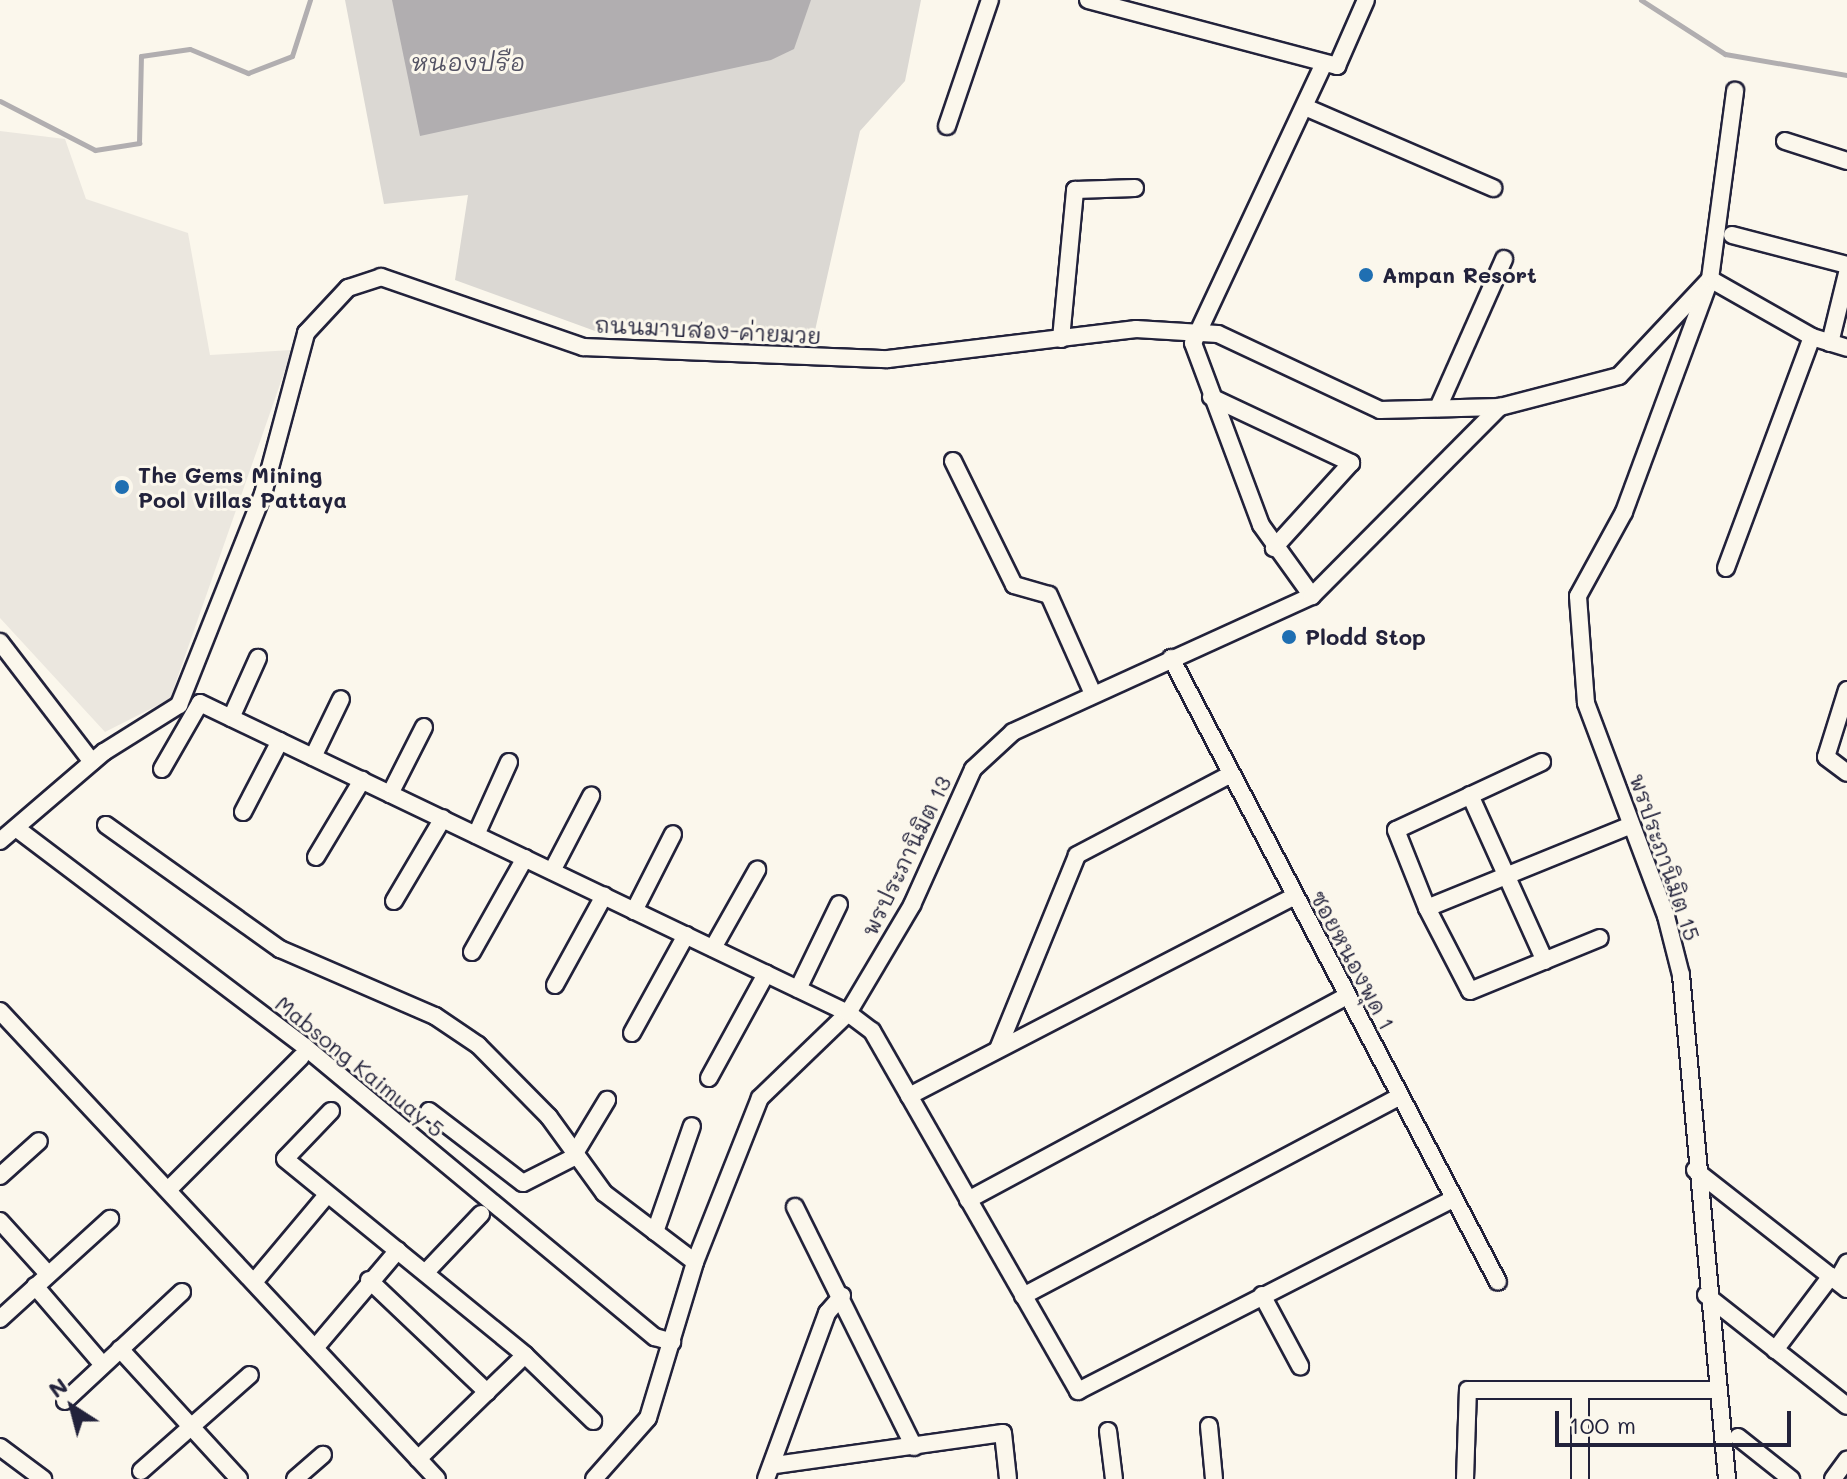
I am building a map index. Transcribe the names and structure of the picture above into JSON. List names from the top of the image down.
{
  "streets": {
    "street": [
      "ถนนมาบสอง-ค่ายมวย",
      "พรประภานิมิต 13",
      "พรประภานิมิต 15",
      "ซอยหนองพุด 1",
      "Mabsong Kaimuay 5"
    ]
  },
  "crossings": [
    ["ถนนมาบสอง-ค่ายมวย", "พรประภานิมิต 13"],
    ["ถนนมาบสอง-ค่ายมวย", "พรประภานิมิต 15"],
    ["ถนนมาบสอง-ค่ายมวย", "Mabsong Kaimuay 5"],
    ["พรประภานิมิต 13", "ซอยหนองพุด 1"],
    ["พรประภานิมิต 13", "Mabsong Kaimuay 5"]
  ],
  "water": ["หนองปรือ"],
  "places": ["Ampan Resort", "The Gems Mining Pool Villas Pattaya", "Plodd Stop"],
  "scale_bar": "100 m",
  "north": "top left"
}
